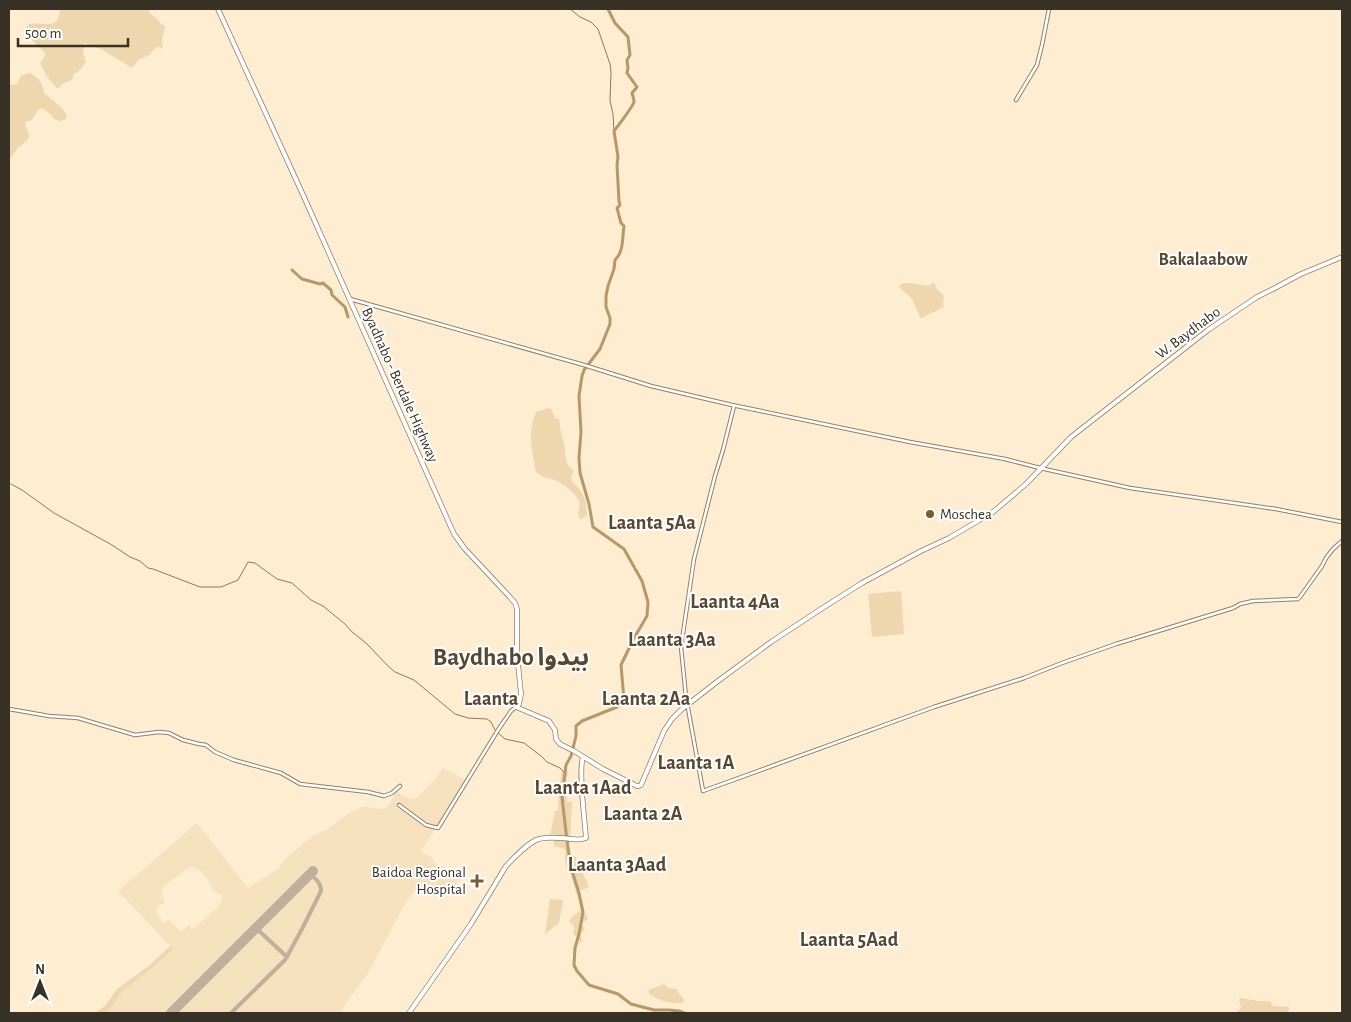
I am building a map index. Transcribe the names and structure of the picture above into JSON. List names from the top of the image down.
{
  "streets": {
    "main road": ["W. Baydhabo", "Byadhabo - Berdale Highway"]
  },
  "districts": [
    "Bakalaabow",
    "Laanta 5Aa",
    "Laanta 4Aa",
    "Laanta 3Aa",
    "Baydhabo بيدوا",
    "Laanta",
    "Laanta 2Aa",
    "Laanta 1A",
    "Laanta 1Aad",
    "Laanta 2A",
    "Laanta 3Aad",
    "Laanta 5Aad"
  ],
  "places": {
    "other": ["Moschea"],
    "health": ["Baidoa Regional Hospital"]
  },
  "scale_bar": "500 m",
  "north": "top"
}
